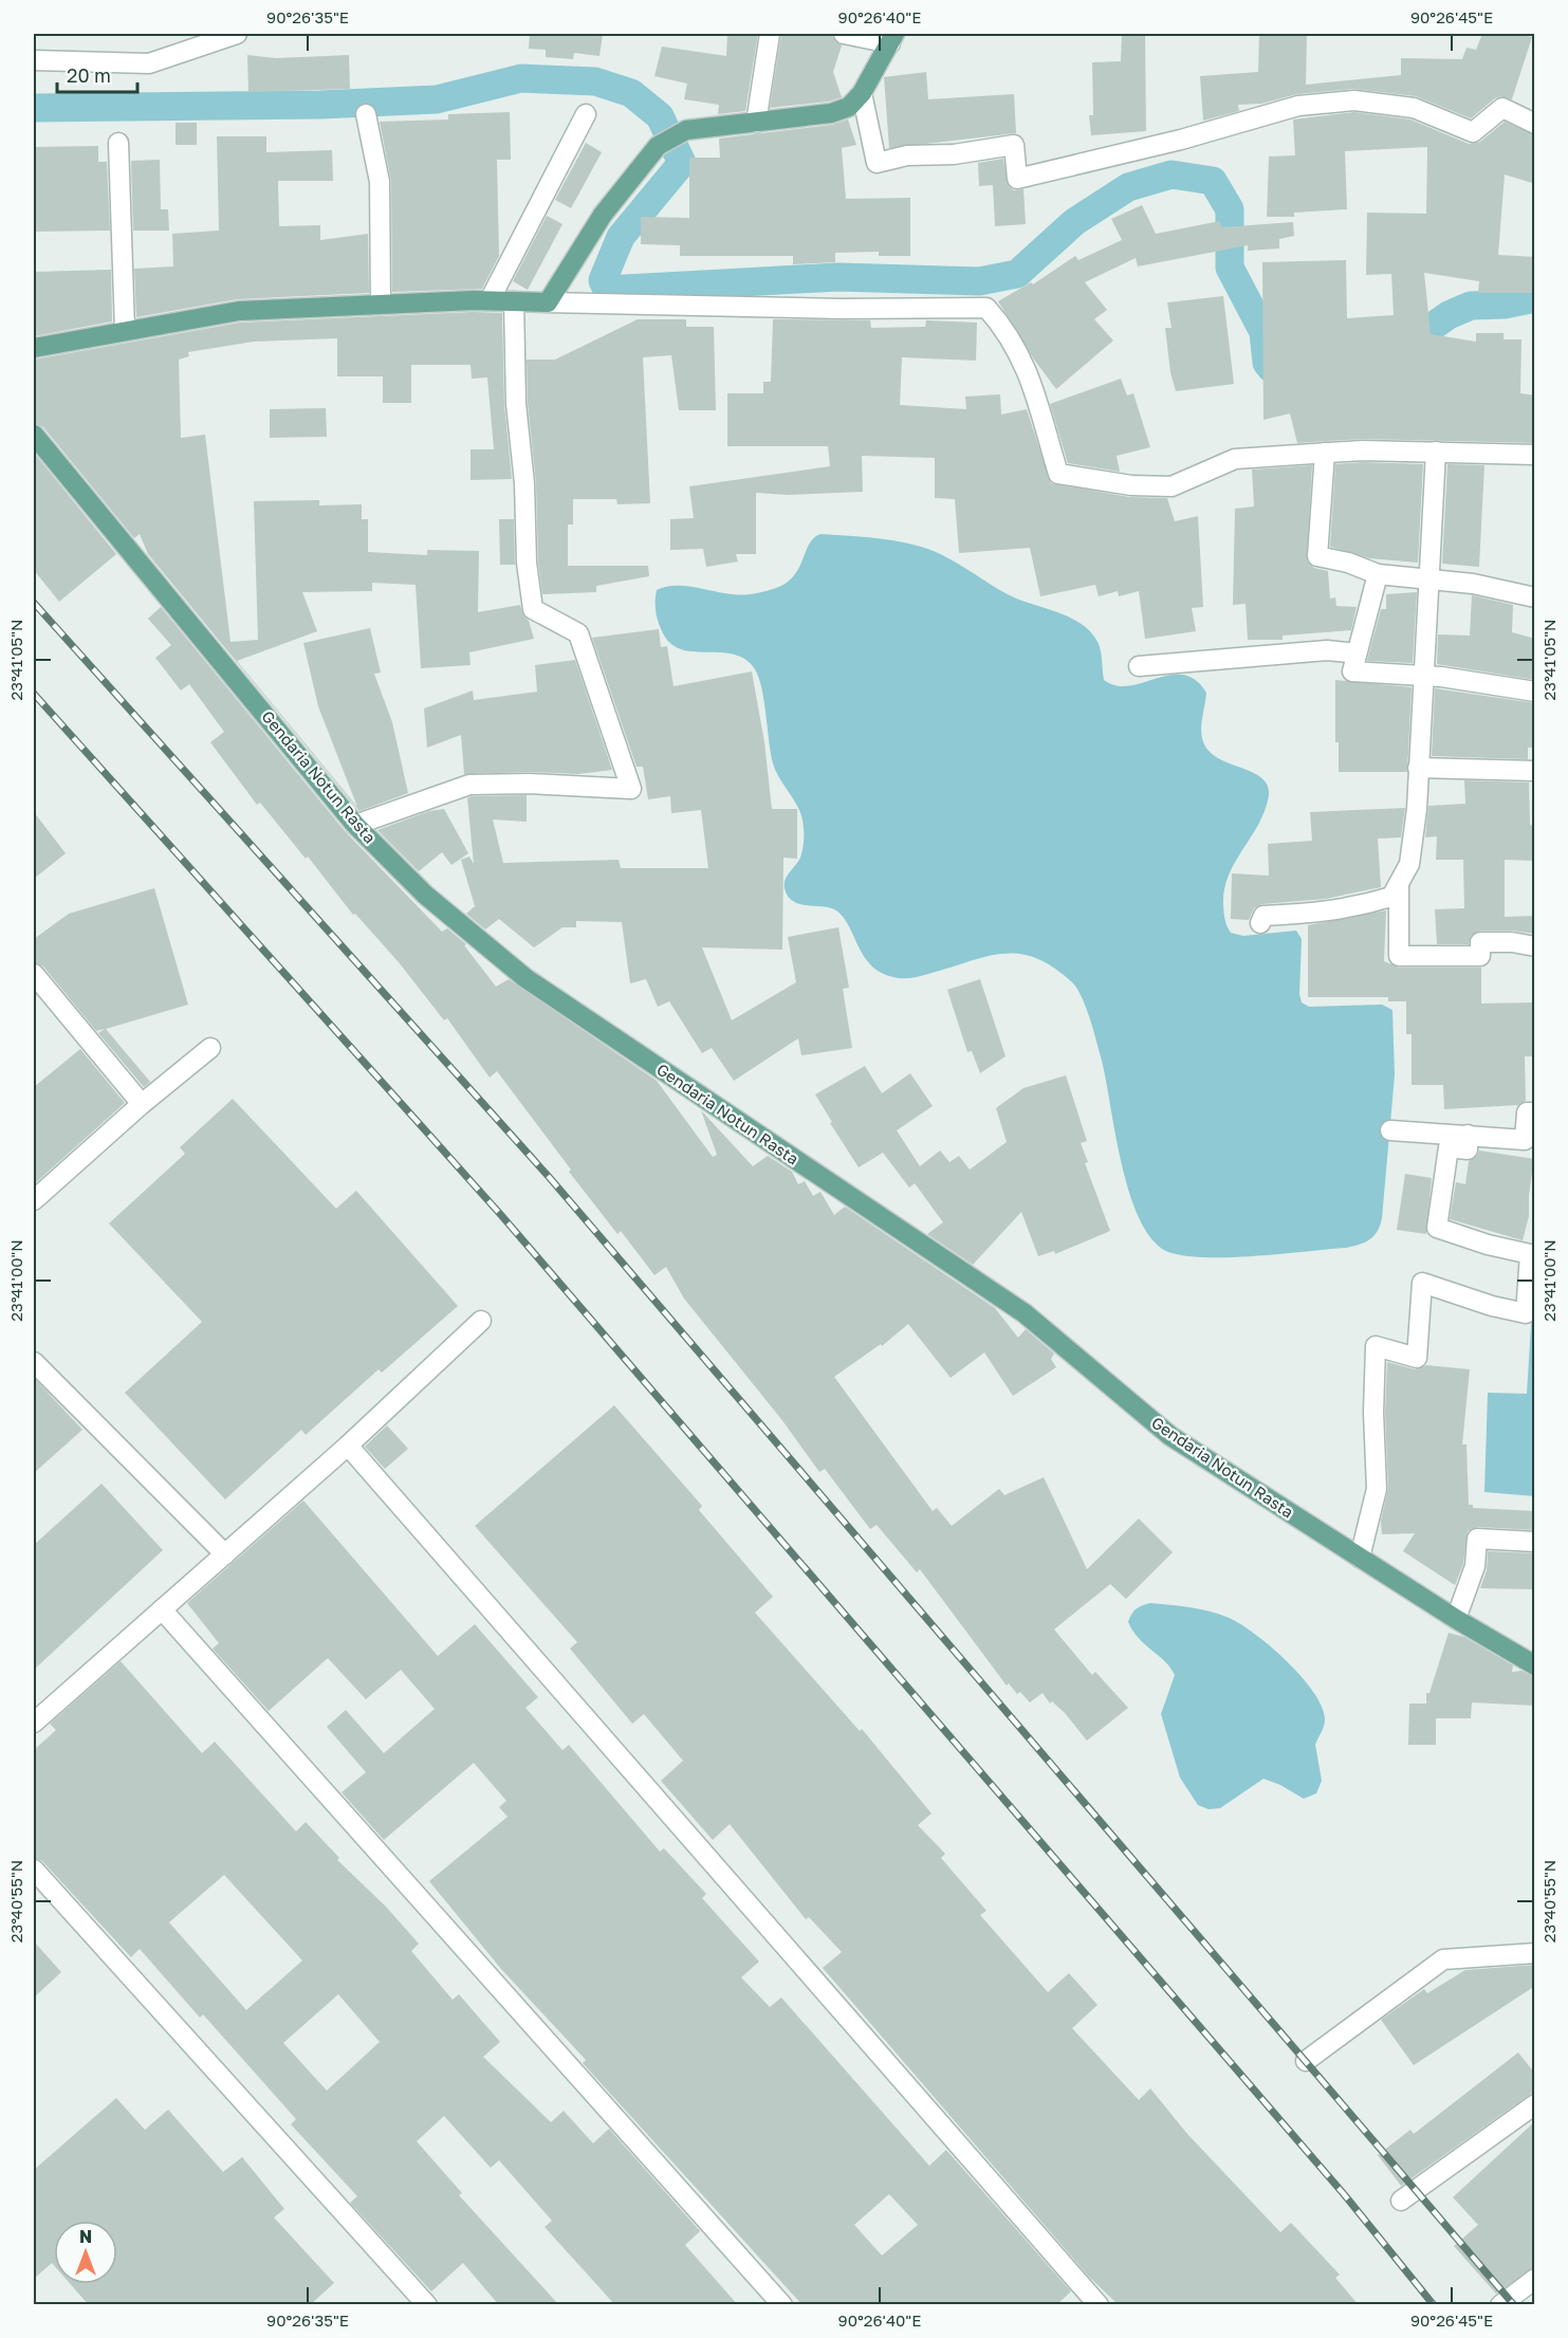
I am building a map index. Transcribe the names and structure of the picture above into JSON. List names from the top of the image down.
{
  "streets": {
    "main road": ["Gendaria Notun Rasta"]
  },
  "scale_bar": "20 m",
  "north": "top",
  "coordinates": [
    "90°26'35\"E",
    "90°26'40\"E",
    "90°26'45\"E",
    "23°41'05\"N",
    "23°41'00\"N",
    "23°40'55\"N"
  ]
}
